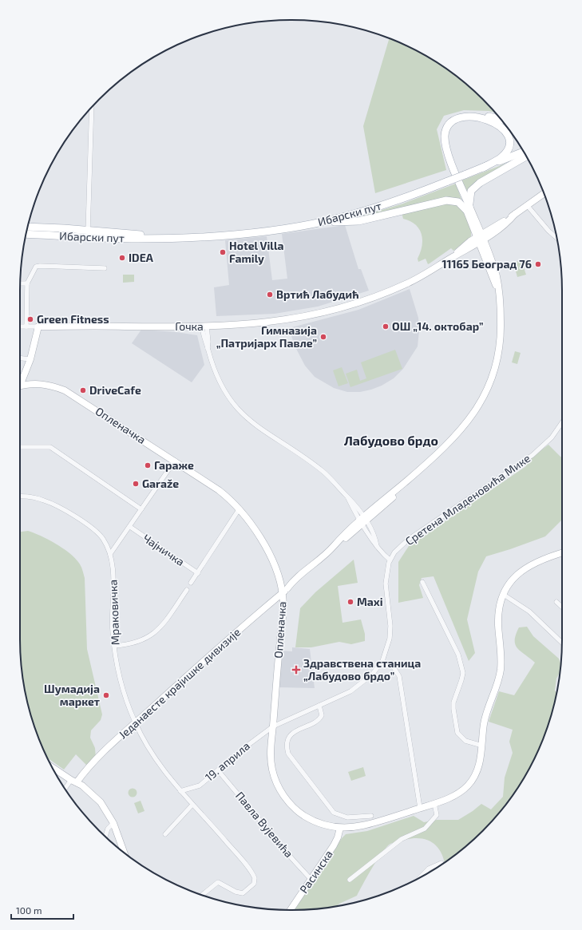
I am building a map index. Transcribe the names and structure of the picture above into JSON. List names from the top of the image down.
{
  "streets": {
    "main road": ["Ибарски пут"],
    "street": [
      "Гочка",
      "Опленачка",
      "Сретена Младеновића Мике",
      "Чајничка",
      "Мраковичка",
      "Једанаесте крајишке дивизије",
      "19. априла",
      "Павла Вујевића",
      "Расинска"
    ]
  },
  "crossings": [
    ["Гочка", "Једанаесте крајишке дивизије"],
    ["Опленачка", "Једанаесте крајишке дивизије"],
    ["Опленачка", "19. априла"],
    ["Опленачка", "Расинска"],
    ["Мраковичка", "Једанаесте крајишке дивизије"],
    ["Мраковичка", "19. априла"],
    ["19. априла", "Павла Вујевића"],
    ["Павла Вујевића", "Расинска"]
  ],
  "districts": ["Лабудово брдо"],
  "places": {
    "other": [
      "Hotel Villa Family",
      "IDEA",
      "11165 Београд 76",
      "Вртић Лабудић",
      "Green Fitness",
      "ОШ „14. октобар”",
      "Гимназија „Патријарх Павле”",
      "DriveCafe",
      "Гараже",
      "Garaže",
      "Maxi",
      "Шумадија маркет"
    ],
    "health": ["Здравствена станица „Лабудово брдо”"]
  },
  "scale_bar": "100 m"
}
